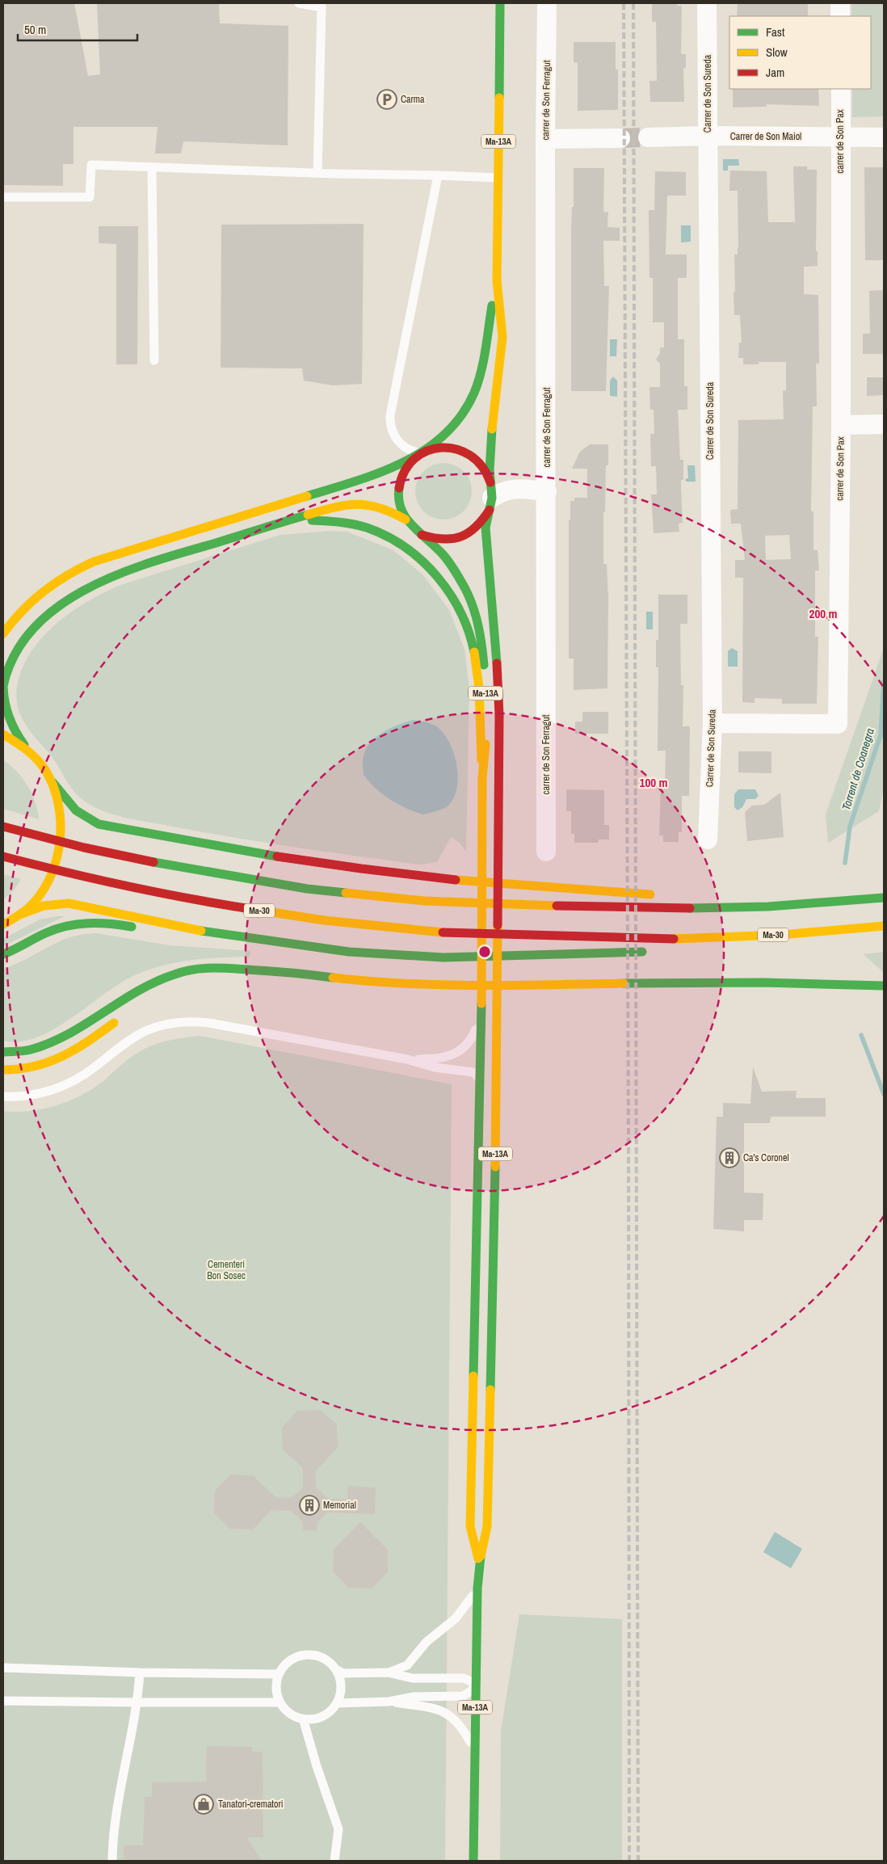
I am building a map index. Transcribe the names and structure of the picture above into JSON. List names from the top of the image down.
{
  "streets": {
    "main road": ["Ma-13A", "Ma-30"],
    "street": [
      "Carrer de Son Sureda",
      "carrer de Son Ferragut",
      "Carrer de Son Maiol",
      "carrer de Son Pax"
    ]
  },
  "crossings": [
    ["Carrer de Son Sureda", "Carrer de Son Maiol"],
    ["Carrer de Son Sureda", "carrer de Son Pax"],
    ["Carrer de Son Maiol", "carrer de Son Pax"]
  ],
  "water": ["Torrent de Coanegra"],
  "parks": ["Cementeri Bon Sosec"],
  "places": {
    "parking": ["Carma"],
    "building": ["Ca's Coronel", "Memorial"],
    "shop": ["Tanatori-crematori"]
  },
  "legend": ["Fast", "Slow", "Jam"],
  "scale_bar": "50 m",
  "rings": ["200 m", "100 m"]
}
